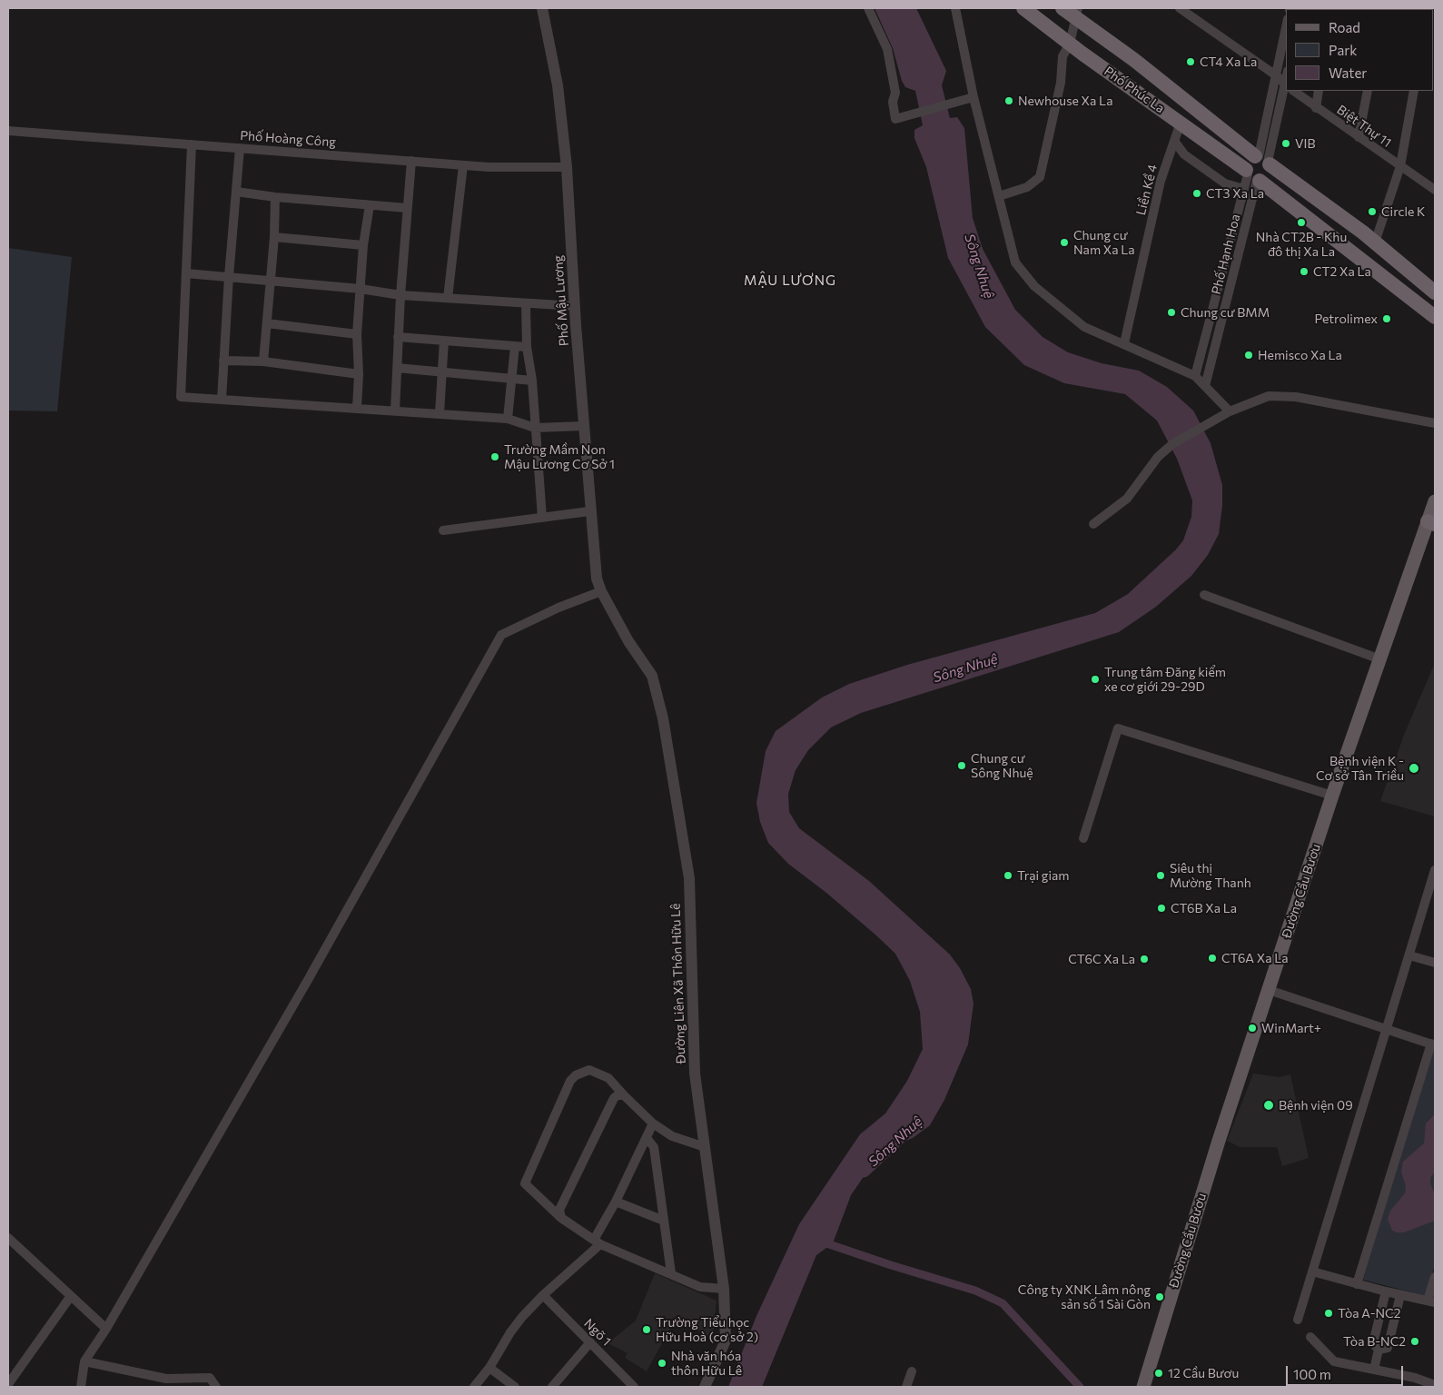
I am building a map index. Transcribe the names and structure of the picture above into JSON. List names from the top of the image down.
{
  "streets": {
    "highway": ["Phố Phúc La"],
    "main road": ["Đường Cầu Bươu"],
    "street": [
      "Biệt Thự 11",
      "Phố Hoàng Công",
      "Liền Kề 4",
      "Phố Hạnh Hoa",
      "Phố Mậu Lương",
      "Đường Liên Xã Thôn Hữu Lê",
      "Ngõ 1"
    ]
  },
  "crossings": [
    ["Phố Phúc La", "Liền Kề 4"],
    ["Phố Phúc La", "Phố Hạnh Hoa"],
    ["Phố Hoàng Công", "Phố Mậu Lương"],
    ["Phố Mậu Lương", "Đường Liên Xã Thôn Hữu Lê"]
  ],
  "districts": ["MẬU LƯƠNG"],
  "water": ["Sông Nhuệ"],
  "places": [
    "CT4 Xa La",
    "Newhouse Xa La",
    "VIB",
    "CT3 Xa La",
    "Circle K",
    "Nhà CT2B - Khu đô thị Xa La",
    "Chung cư Nam Xa La",
    "CT2 Xa La",
    "Chung cư BMM",
    "Petrolimex",
    "Hemisco Xa La",
    "Trường Mầm Non Mậu Lương Cơ Sở 1",
    "Trung tâm Đăng kiểm xe cơ giới 29-29D",
    "Chung cư Sông Nhuệ",
    "Bệnh viện K - Cơ sở Tân Triều",
    "Trại giam",
    "Siêu thị Mường Thanh",
    "CT6B Xa La",
    "CT6A Xa La",
    "CT6C Xa La",
    "WinMart+",
    "Bệnh viện 09",
    "Công ty XNK Lâm nông sản số 1 Sài Gòn",
    "Tòa A-NC2",
    "Trường Tiểu học Hữu Hoà (cơ sở 2)",
    "Tòa B-NC2",
    "Nhà văn hóa thôn Hữu Lê",
    "12 Cầu Bươu"
  ],
  "legend": ["Road", "Park", "Water"],
  "scale_bar": "100 m"
}
